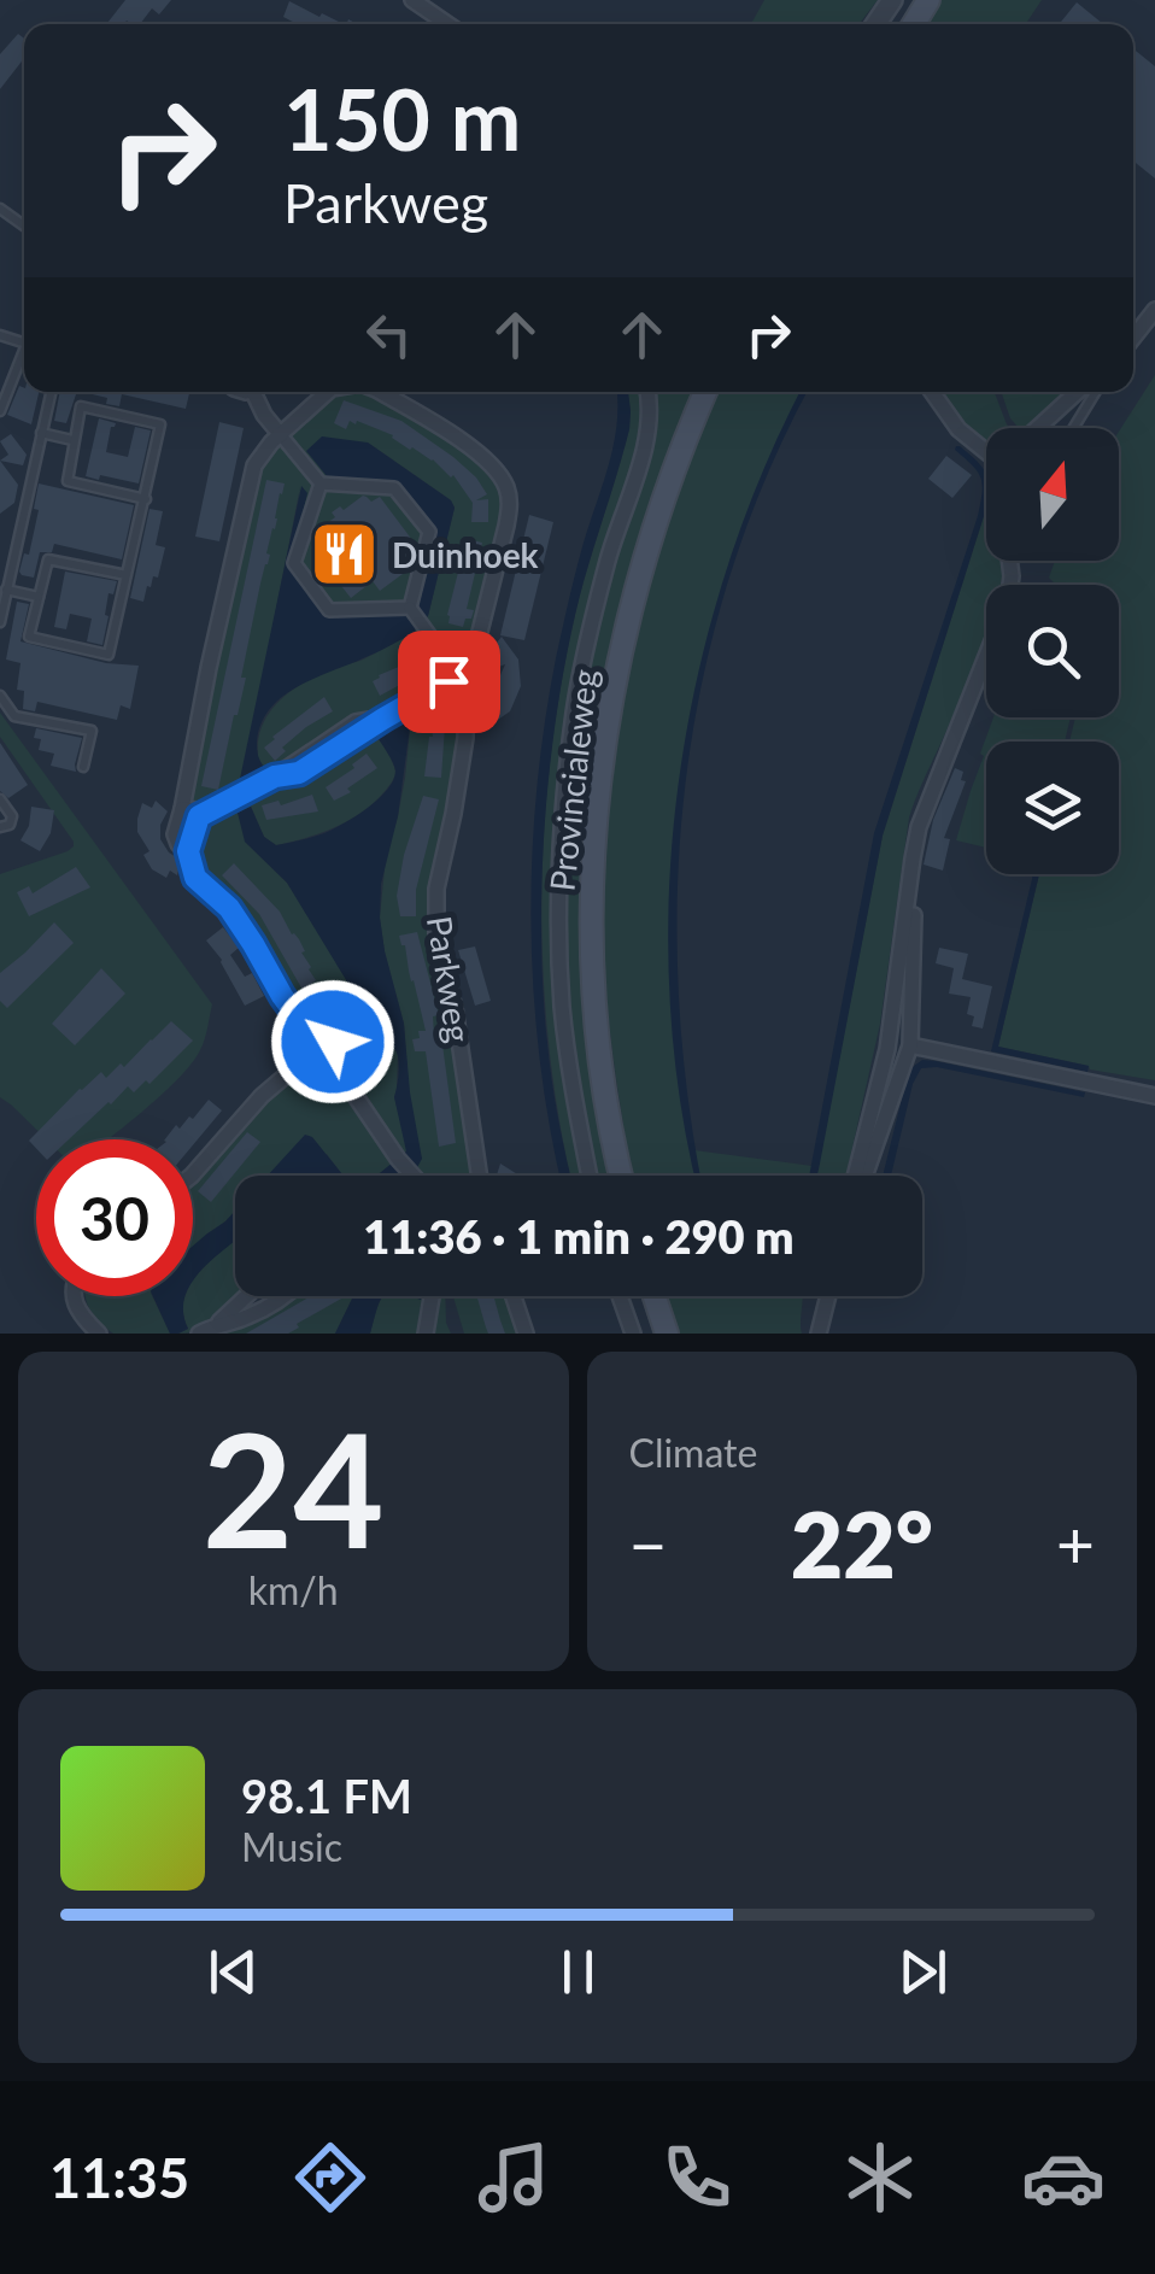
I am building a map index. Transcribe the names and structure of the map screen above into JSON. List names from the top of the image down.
{
  "streets": {
    "main road": ["Provincialeweg"],
    "street": ["Parkweg"]
  },
  "places": {
    "restaurant": ["Duinhoek"]
  },
  "north": "top",
  "page": {
    "turn": ["150 m", "Parkweg"],
    "limit": "30",
    "trip": "11:36 · 1 min · 290 m",
    "tile": [
      ["24", "km/h"],
      "Climate"
    ],
    "heat": ["−", "22°", "+"],
    "song": ["98.1 FM", "Music"],
    "tabs": "11:35"
  }
}
